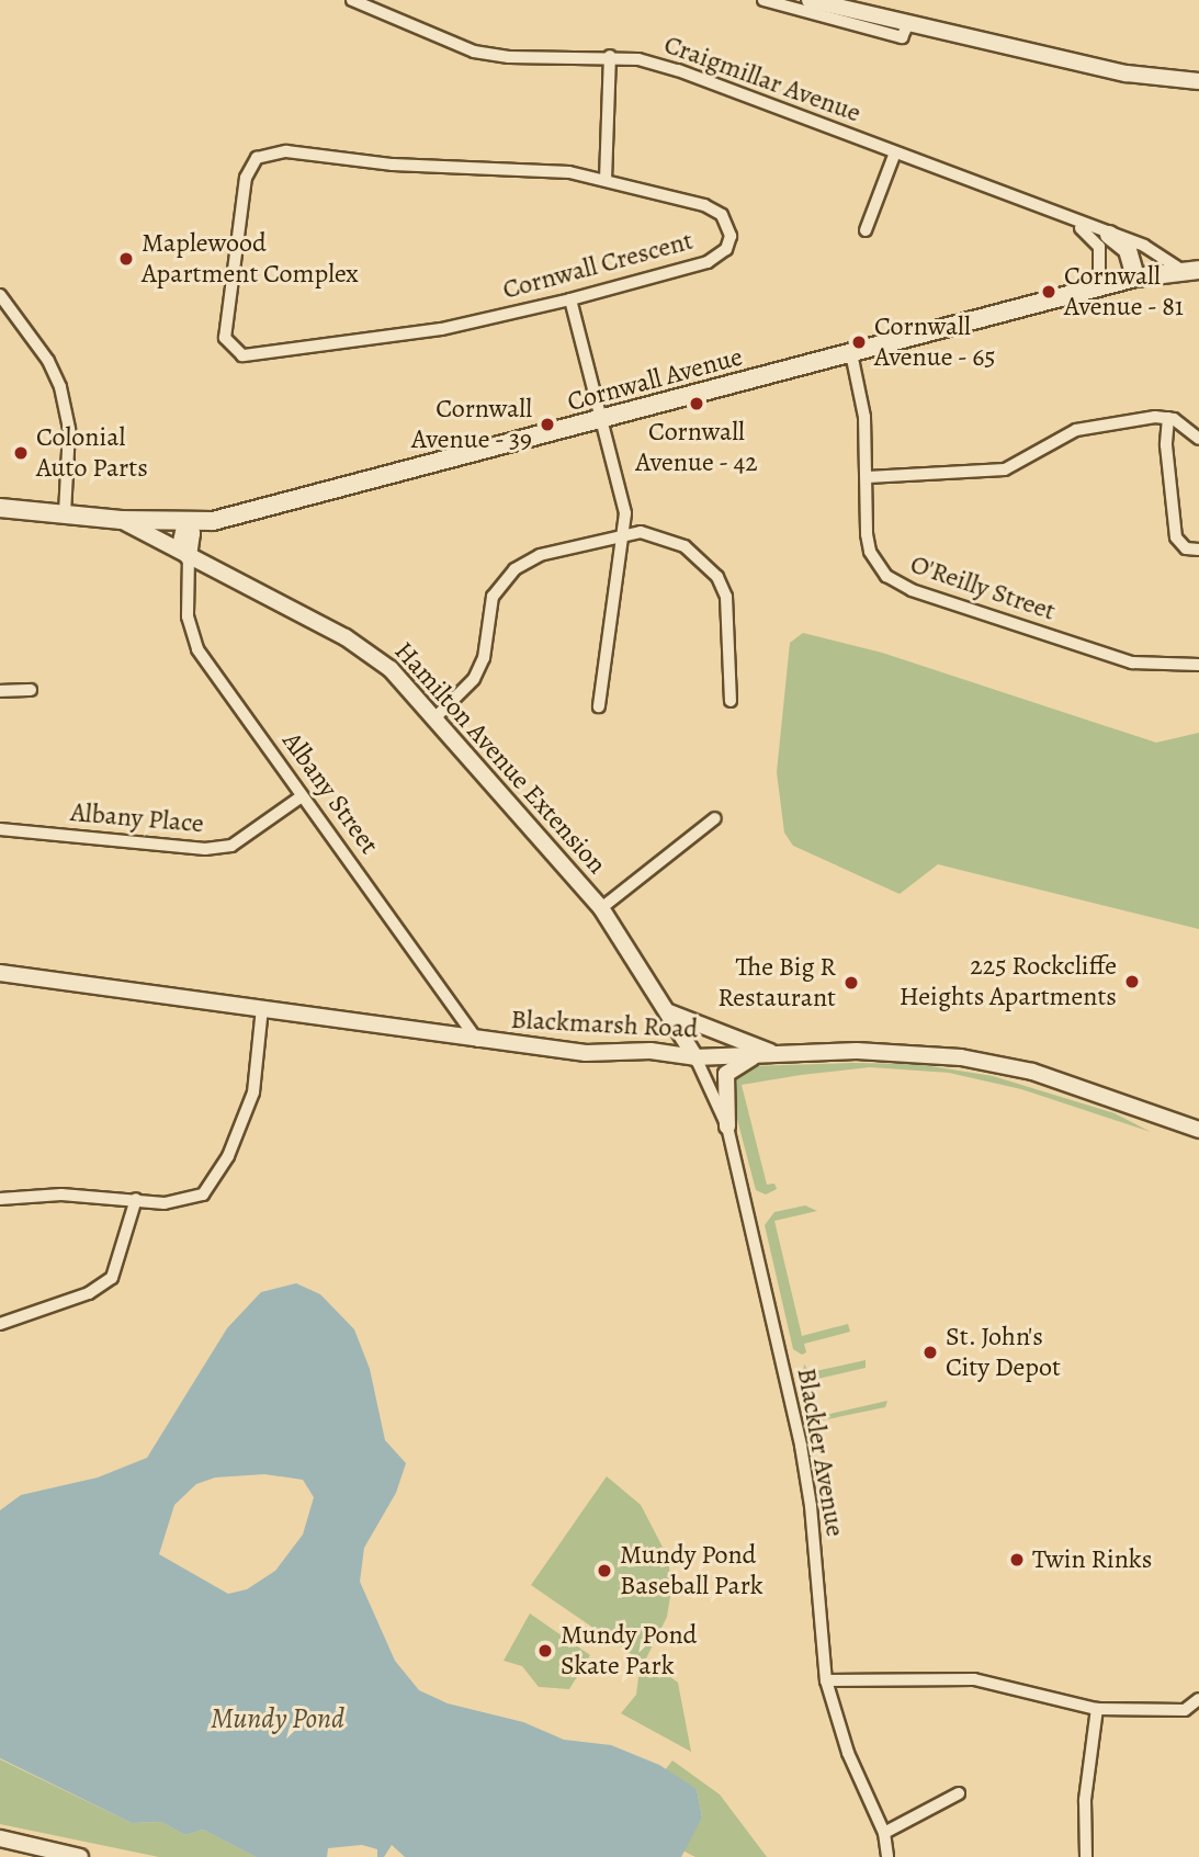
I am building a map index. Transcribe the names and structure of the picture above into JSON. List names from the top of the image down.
{
  "streets": {
    "main road": ["Cornwall Avenue"],
    "street": [
      "Craigmillar Avenue",
      "Cornwall Crescent",
      "O'Reilly Street",
      "Hamilton Avenue Extension",
      "Albany Street",
      "Albany Place",
      "Blackmarsh Road",
      "Blackler Avenue"
    ]
  },
  "crossings": [
    ["Craigmillar Avenue", "Cornwall Avenue"],
    ["Cornwall Avenue", "O'Reilly Street"],
    ["Cornwall Avenue", "Hamilton Avenue Extension"],
    ["Cornwall Avenue", "Albany Street"],
    ["Hamilton Avenue Extension", "Albany Street"],
    ["Hamilton Avenue Extension", "Blackmarsh Road"],
    ["Hamilton Avenue Extension", "Blackler Avenue"],
    ["Albany Street", "Albany Place"],
    ["Albany Street", "Blackmarsh Road"],
    ["Blackmarsh Road", "Blackler Avenue"]
  ],
  "water": ["Mundy Pond"],
  "places": [
    "Maplewood Apartment Complex",
    "Cornwall Avenue - 81",
    "Cornwall Avenue - 65",
    "Cornwall Avenue - 42",
    "Cornwall Avenue - 39",
    "Colonial Auto Parts",
    "225 Rockcliffe Heights Apartments",
    "The Big R Restaurant",
    "St. John's City Depot",
    "Twin Rinks",
    "Mundy Pond Baseball Park",
    "Mundy Pond Skate Park"
  ]
}
